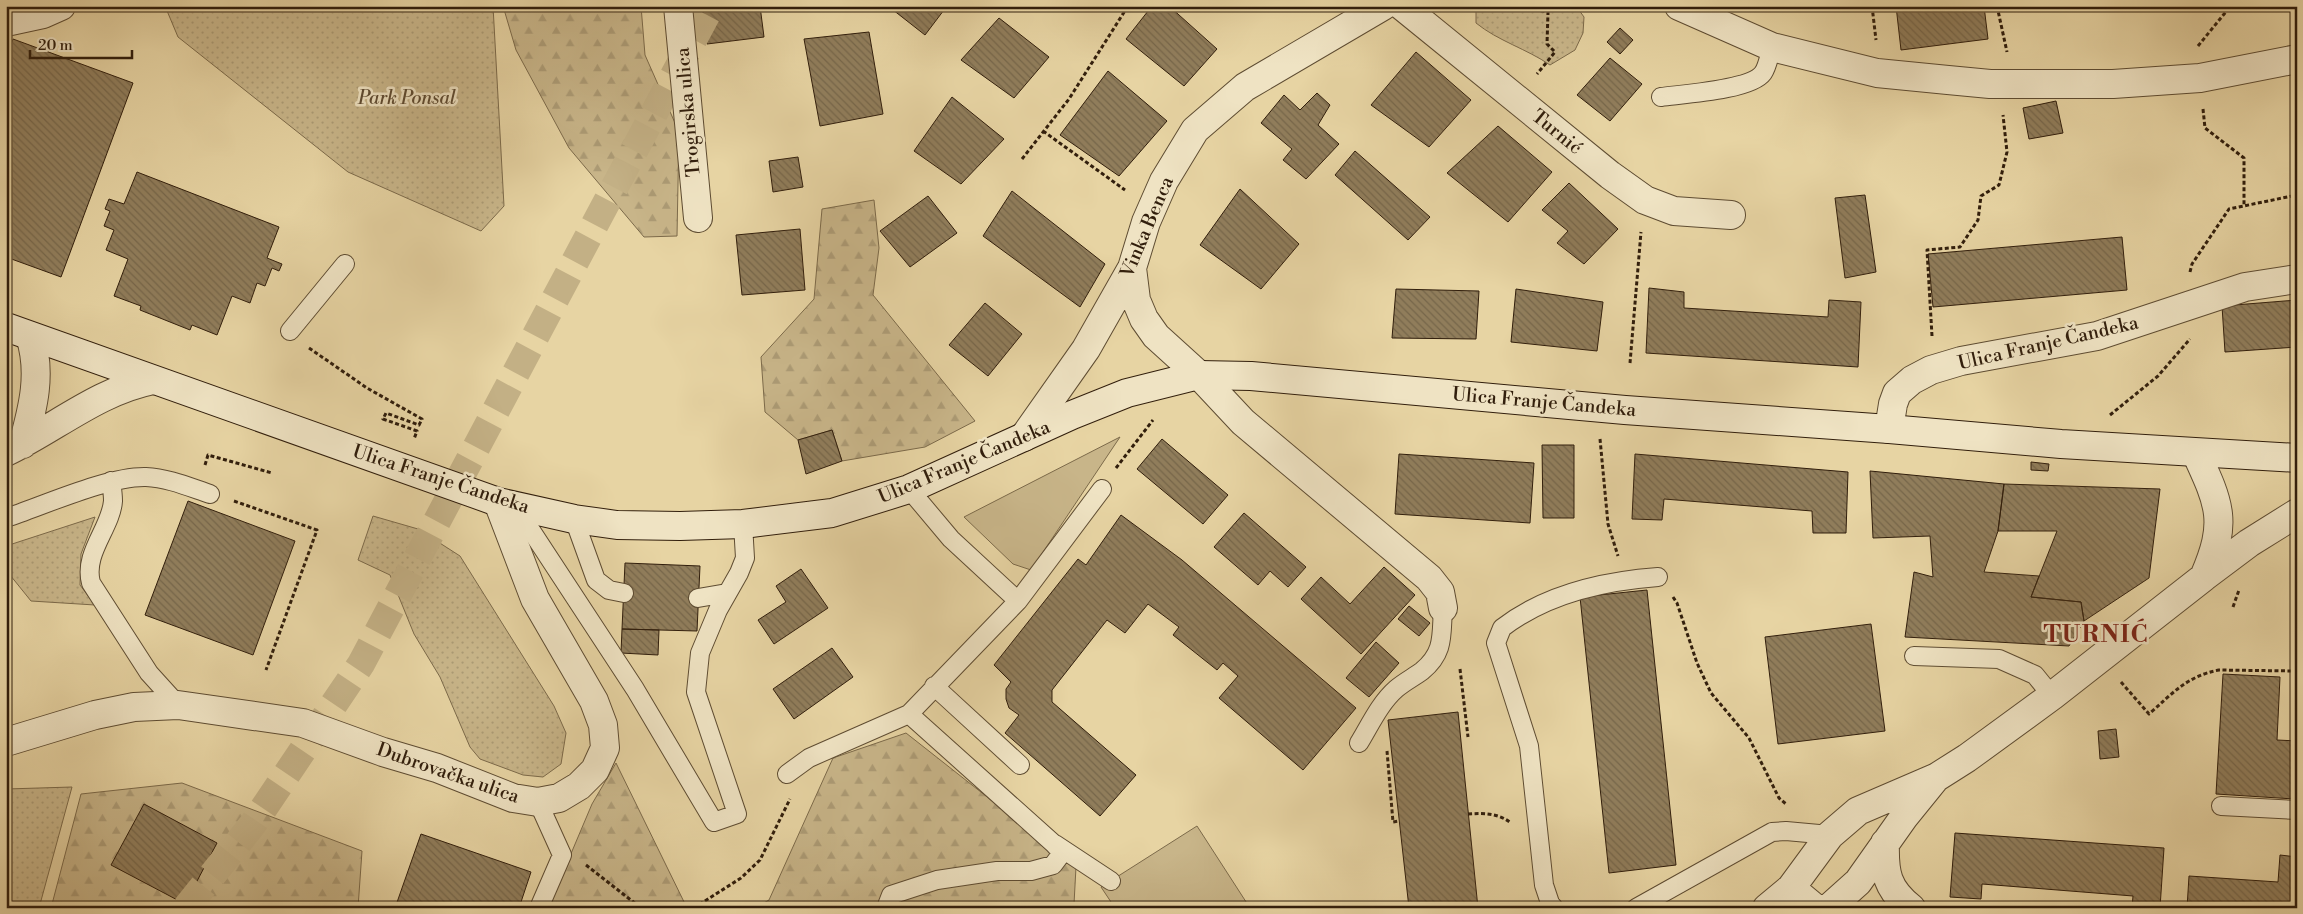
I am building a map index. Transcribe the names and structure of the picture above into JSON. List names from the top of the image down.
{
  "streets": {
    "street": [
      "Trogirska ulica",
      "Turnić",
      "Vinka Benca",
      "Ulica Franje Čandeka",
      "Dubrovačka ulica"
    ]
  },
  "crossings": [
    ["Vinka Benca", "Ulica Franje Čandeka"],
    ["Ulica Franje Čandeka", "Dubrovačka ulica"]
  ],
  "districts": ["TURNIĆ"],
  "parks": ["Park Ponsal"],
  "scale_bar": "20 m"
}
